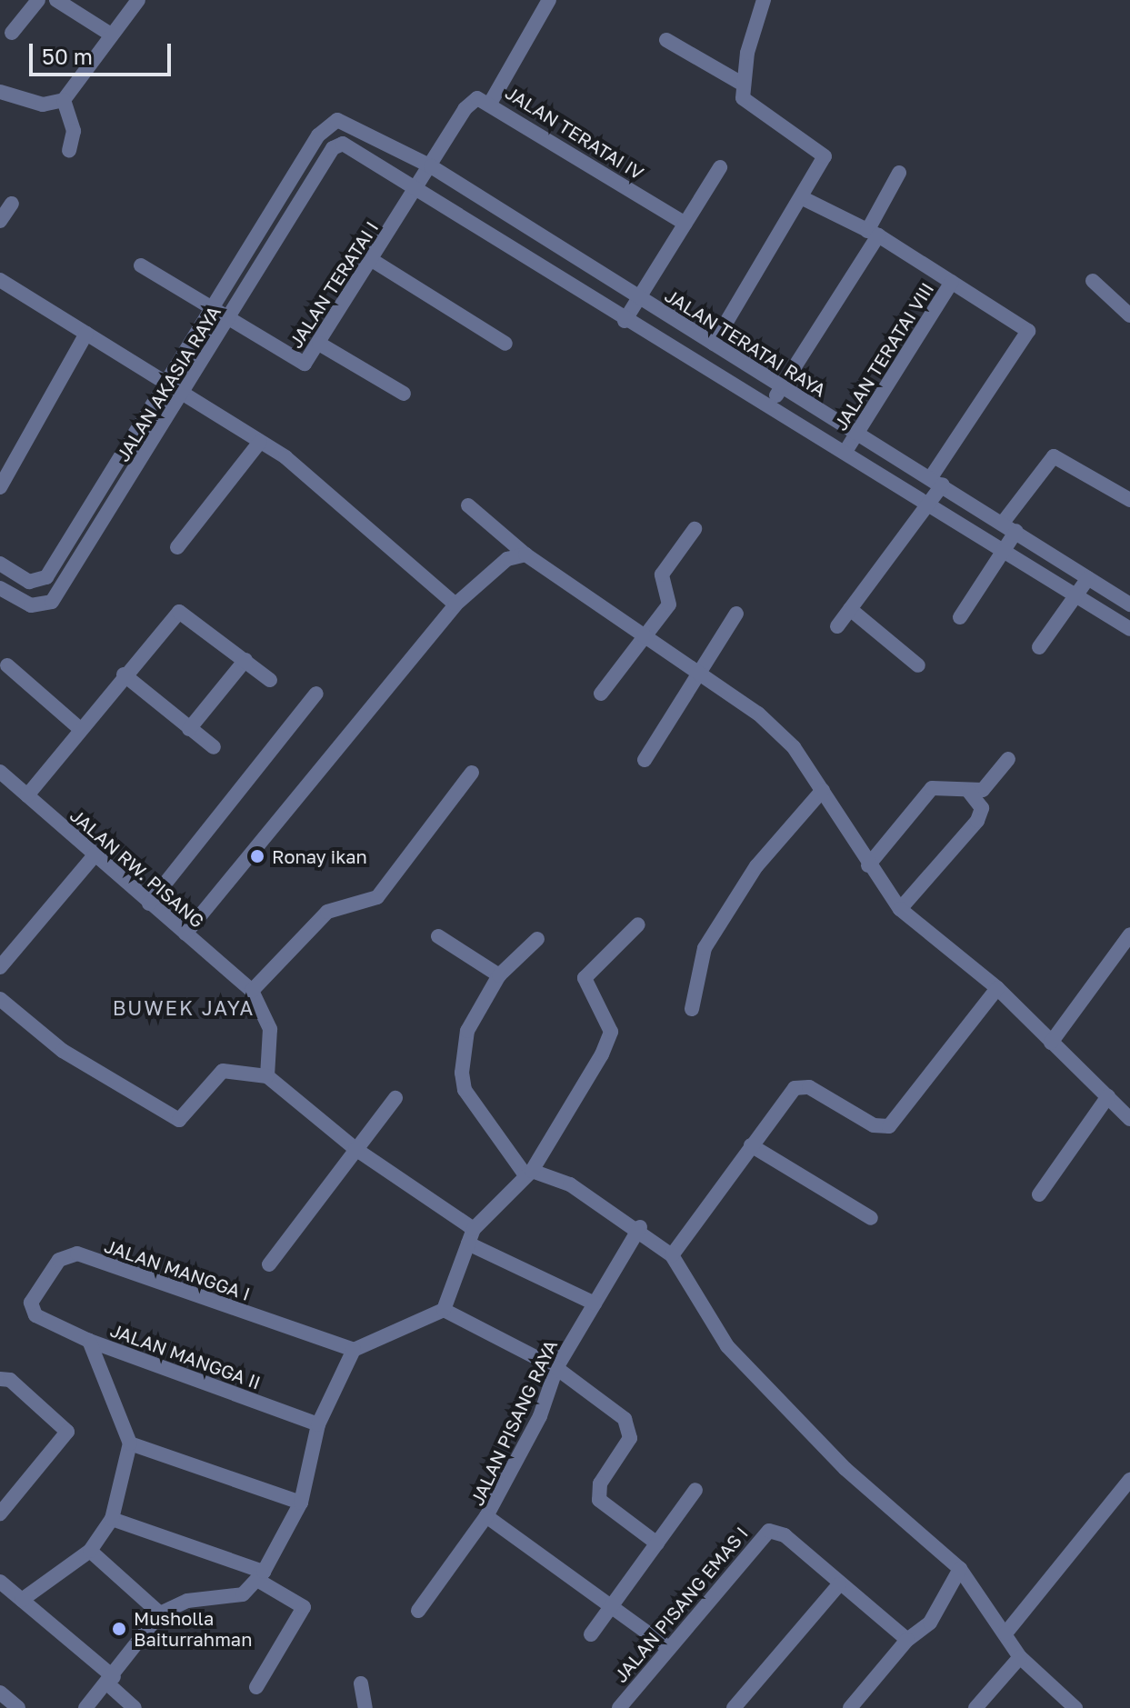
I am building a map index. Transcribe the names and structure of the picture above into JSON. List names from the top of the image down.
{
  "streets": {
    "street": [
      "JALAN TERATAI IV",
      "JALAN TERATAI I",
      "JALAN TERATAI RAYA",
      "JALAN TERATAI VIII",
      "JALAN AKASIA RAYA",
      "JALAN RW. PISANG",
      "JALAN MANGGA I",
      "JALAN MANGGA II",
      "JALAN PISANG RAYA",
      "JALAN PISANG EMAS I"
    ]
  },
  "crossings": [
    ["JALAN TERATAI IV", "JALAN TERATAI I"],
    ["JALAN TERATAI IV", "JALAN TERATAI RAYA"],
    ["JALAN TERATAI I", "JALAN TERATAI RAYA"],
    ["JALAN TERATAI I", "JALAN AKASIA RAYA"],
    ["JALAN TERATAI RAYA", "JALAN TERATAI VIII"],
    ["JALAN TERATAI RAYA", "JALAN AKASIA RAYA"],
    ["JALAN MANGGA I", "JALAN MANGGA II"],
    ["JALAN PISANG RAYA", "JALAN PISANG EMAS I"]
  ],
  "districts": ["BUWEK JAYA"],
  "places": ["Ronay ikan", "Musholla Baiturrahman"],
  "scale_bar": "50 m"
}
